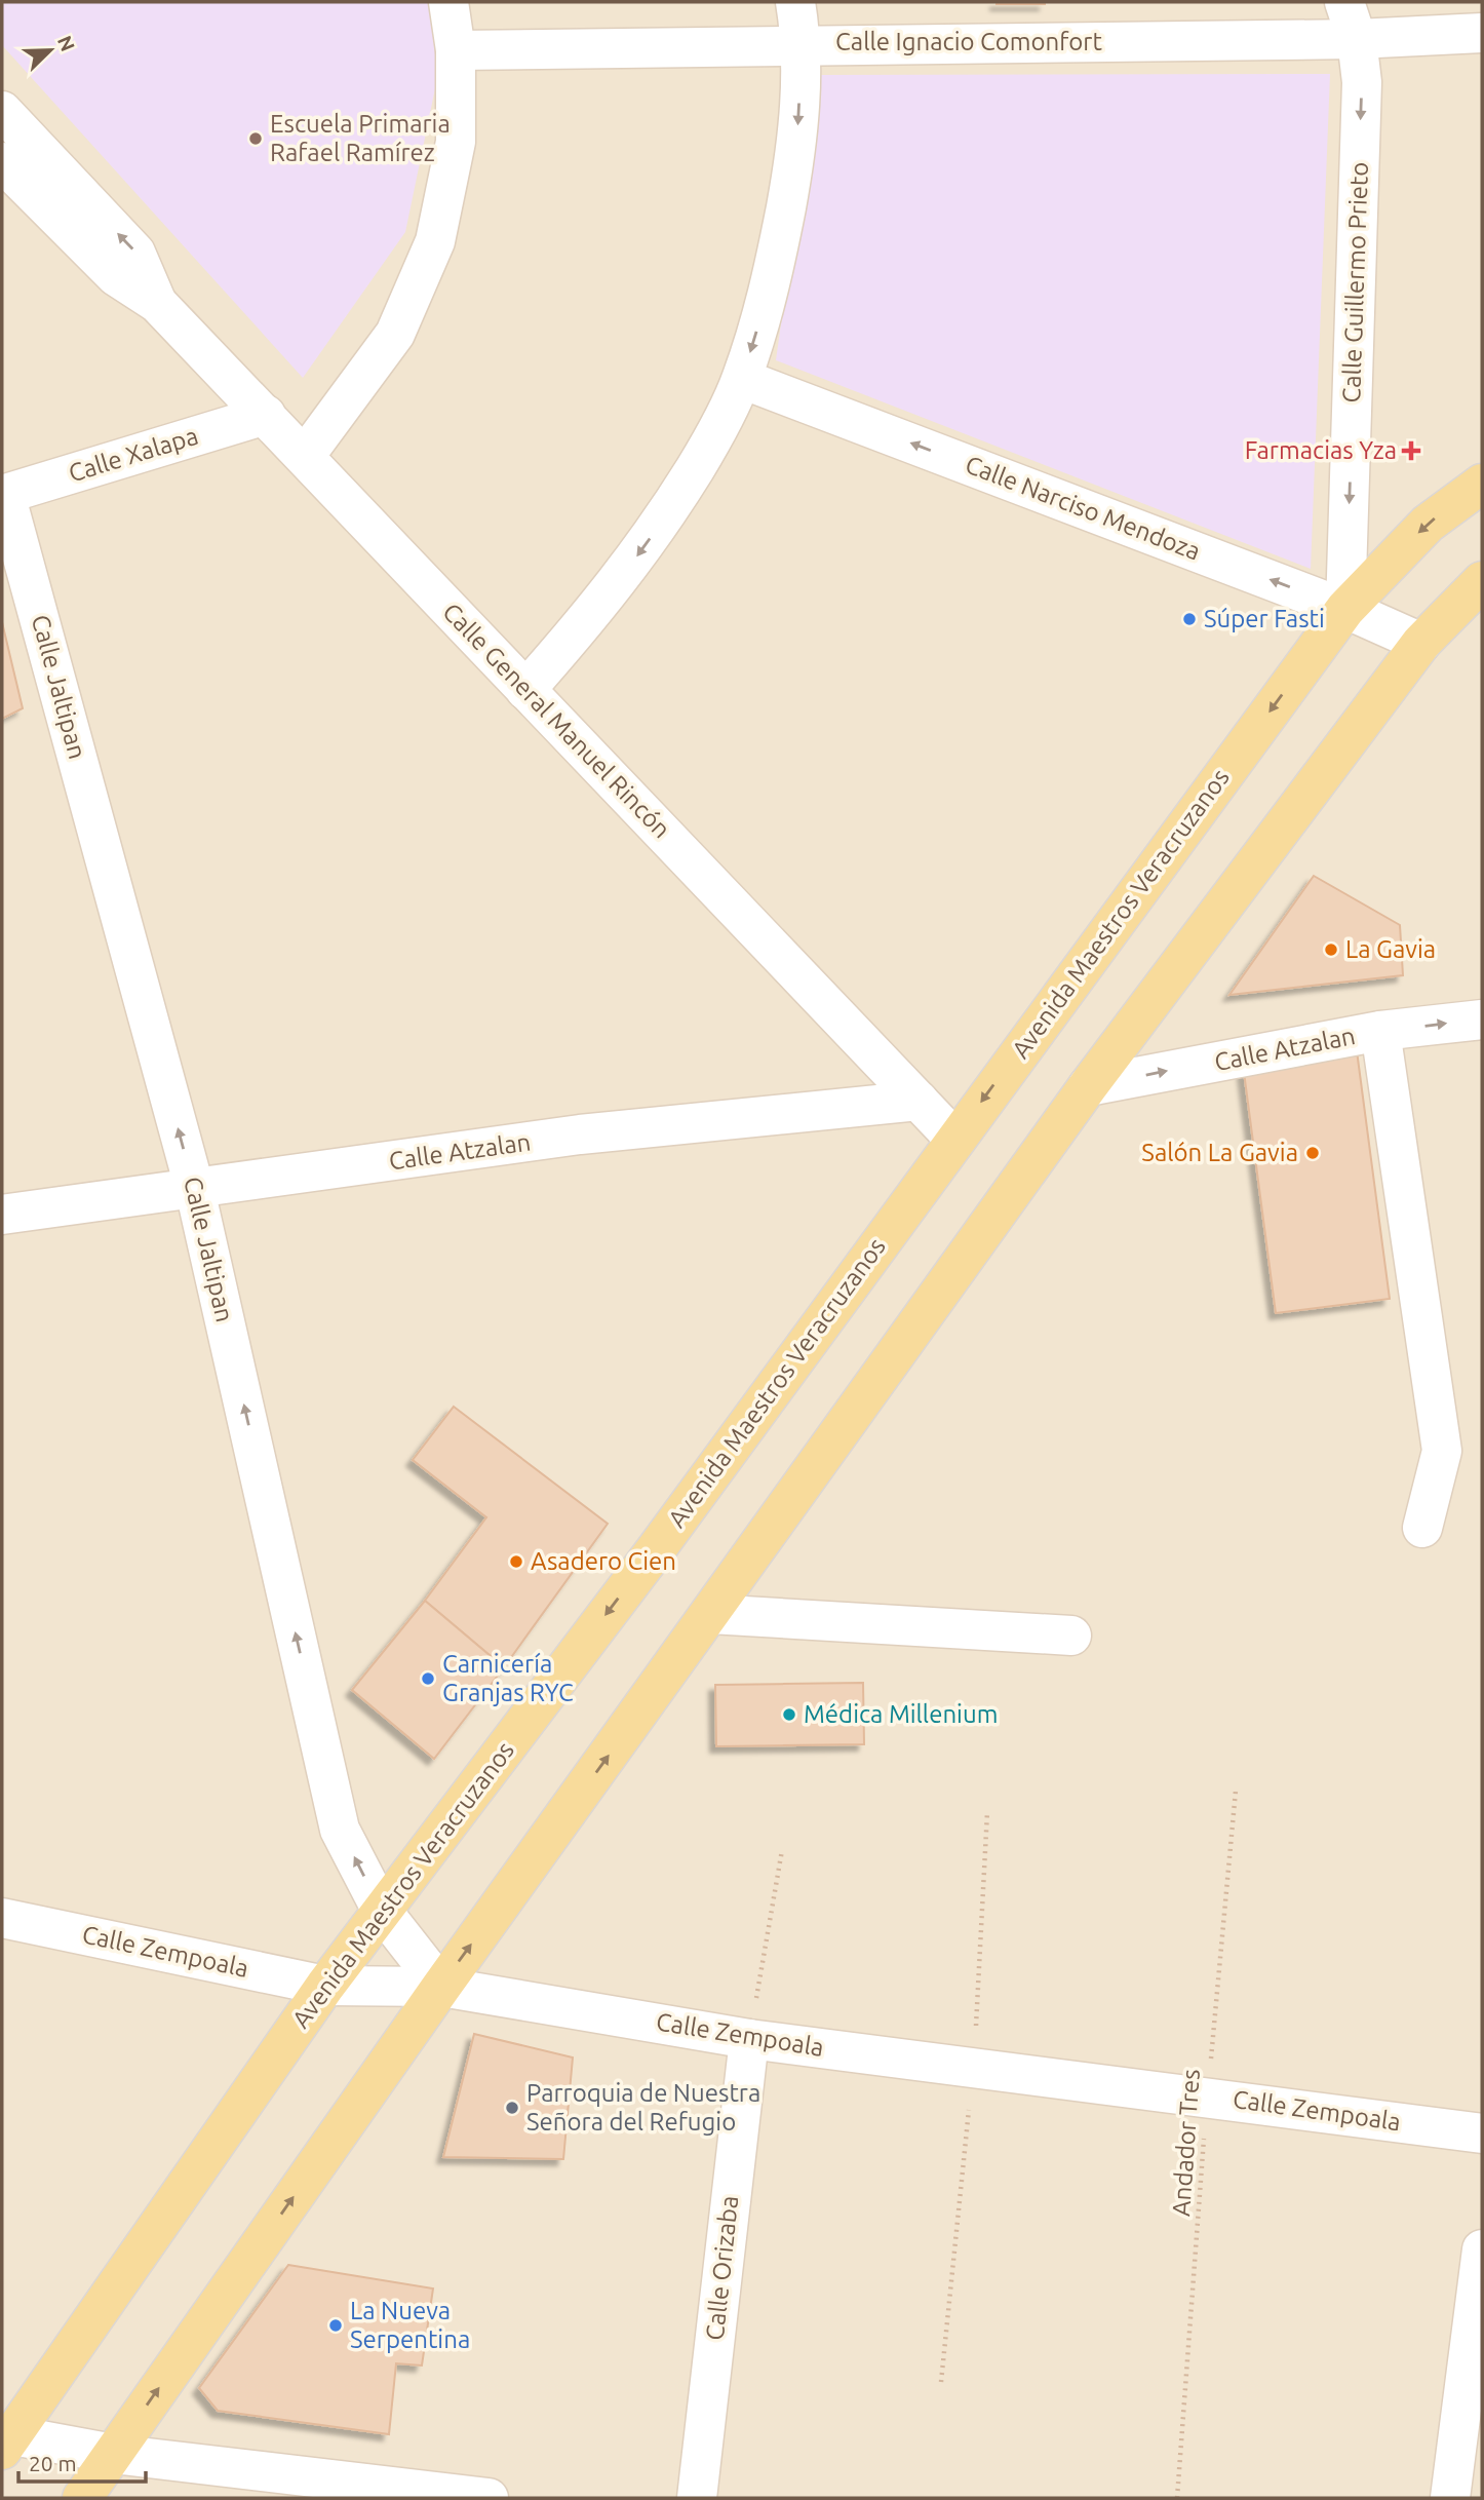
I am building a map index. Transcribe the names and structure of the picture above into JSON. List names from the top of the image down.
{
  "streets": {
    "main road": ["Avenida Maestros Veracruzanos"],
    "street": [
      "Calle Ignacio Comonfort",
      "Calle Guillermo Prieto",
      "Calle Xalapa",
      "Calle Narciso Mendoza",
      "Calle Jaltipan",
      "Calle General Manuel Rincón",
      "Calle Atzalan",
      "Calle Zempoala",
      "Calle Orizaba"
    ],
    "path": ["Andador Tres"]
  },
  "crossings": [
    ["Calle Ignacio Comonfort", "Calle Guillermo Prieto"],
    ["Calle Guillermo Prieto", "Calle Narciso Mendoza"],
    ["Calle Guillermo Prieto", "Avenida Maestros Veracruzanos"],
    ["Calle Xalapa", "Calle Jaltipan"],
    ["Calle Xalapa", "Calle General Manuel Rincón"],
    ["Calle Narciso Mendoza", "Avenida Maestros Veracruzanos"],
    ["Calle Jaltipan", "Avenida Maestros Veracruzanos"],
    ["Calle Jaltipan", "Calle Atzalan"],
    ["Calle Jaltipan", "Calle Zempoala"],
    ["Calle General Manuel Rincón", "Avenida Maestros Veracruzanos"],
    ["Calle General Manuel Rincón", "Calle Atzalan"],
    ["Avenida Maestros Veracruzanos", "Calle Zempoala"],
    ["Calle Zempoala", "Andador Tres"],
    ["Calle Zempoala", "Calle Orizaba"]
  ],
  "one_way": ["Calle Guillermo Prieto", "Calle Narciso Mendoza", "Calle Jaltipan"],
  "places": {
    "other": [
      "Escuela Primaria Rafael Ramírez",
      "Súper Fasti",
      "La Gavia",
      "Salón La Gavia",
      "Asadero Cien",
      "Carnicería Granjas RYC",
      "Médica Millenium",
      "Parroquia de Nuestra Señora del Refugio",
      "La Nueva Serpentina"
    ],
    "health": ["Farmacias Yza"]
  },
  "scale_bar": "20 m",
  "north": "top right"
}
